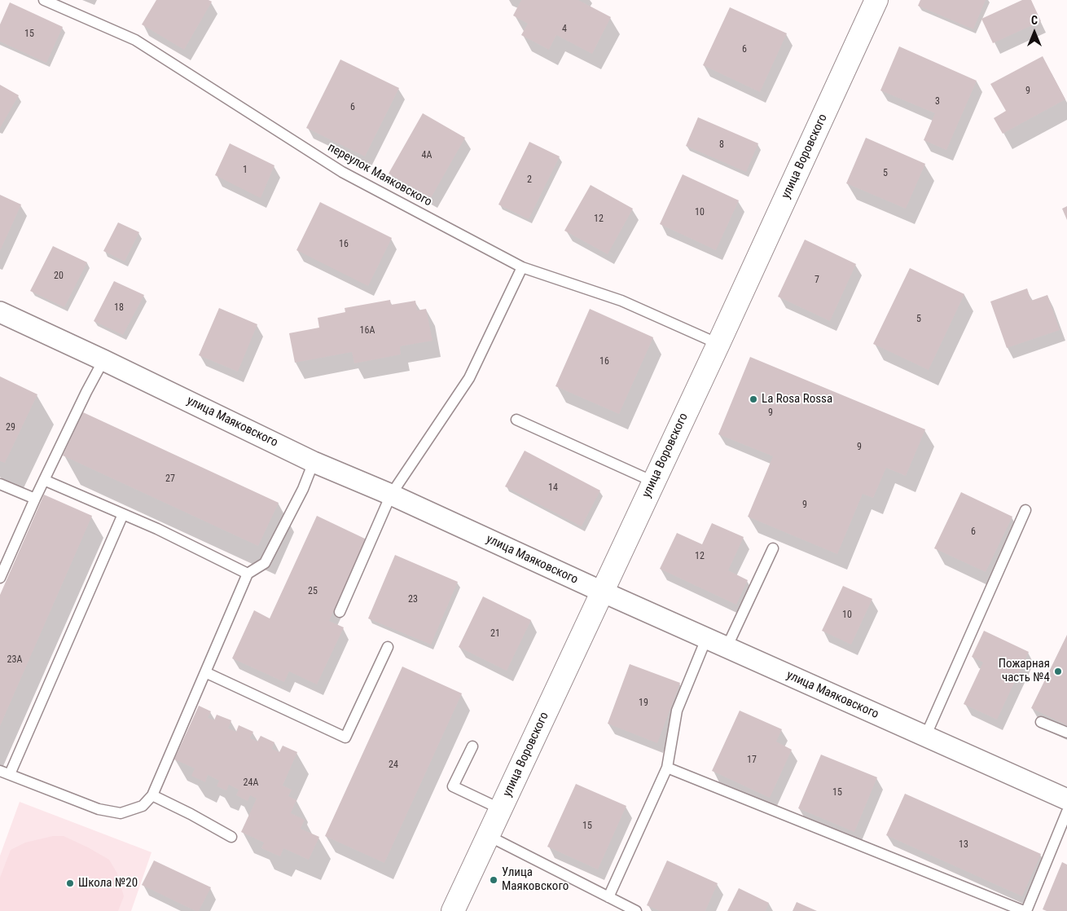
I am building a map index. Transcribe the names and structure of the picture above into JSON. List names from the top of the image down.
{
  "streets": {
    "street": ["улица Воровского", "улица Маяковского"],
    "lane": ["переулок Маяковского"]
  },
  "crossings": [
    ["улица Воровского", "переулок Маяковского"],
    ["улица Воровского", "улица Маяковского"]
  ],
  "places": [
    "La Rosa Rossa",
    "Пожарная часть №4",
    "Улица Маяковского",
    "Школа №20"
  ],
  "house_numbers": [
    "4",
    "15",
    "6",
    "9",
    "3",
    "6",
    "8",
    "4А",
    "1",
    "5",
    "2",
    "10",
    "12",
    "16",
    "20",
    "7",
    "18",
    "5",
    "16А",
    "16",
    "9",
    "29",
    "9",
    "27",
    "14",
    "9",
    "6",
    "12",
    "25",
    "23",
    "10",
    "21",
    "23А",
    "19",
    "17",
    "24",
    "24А",
    "15",
    "15",
    "13"
  ],
  "north": "top"
}
